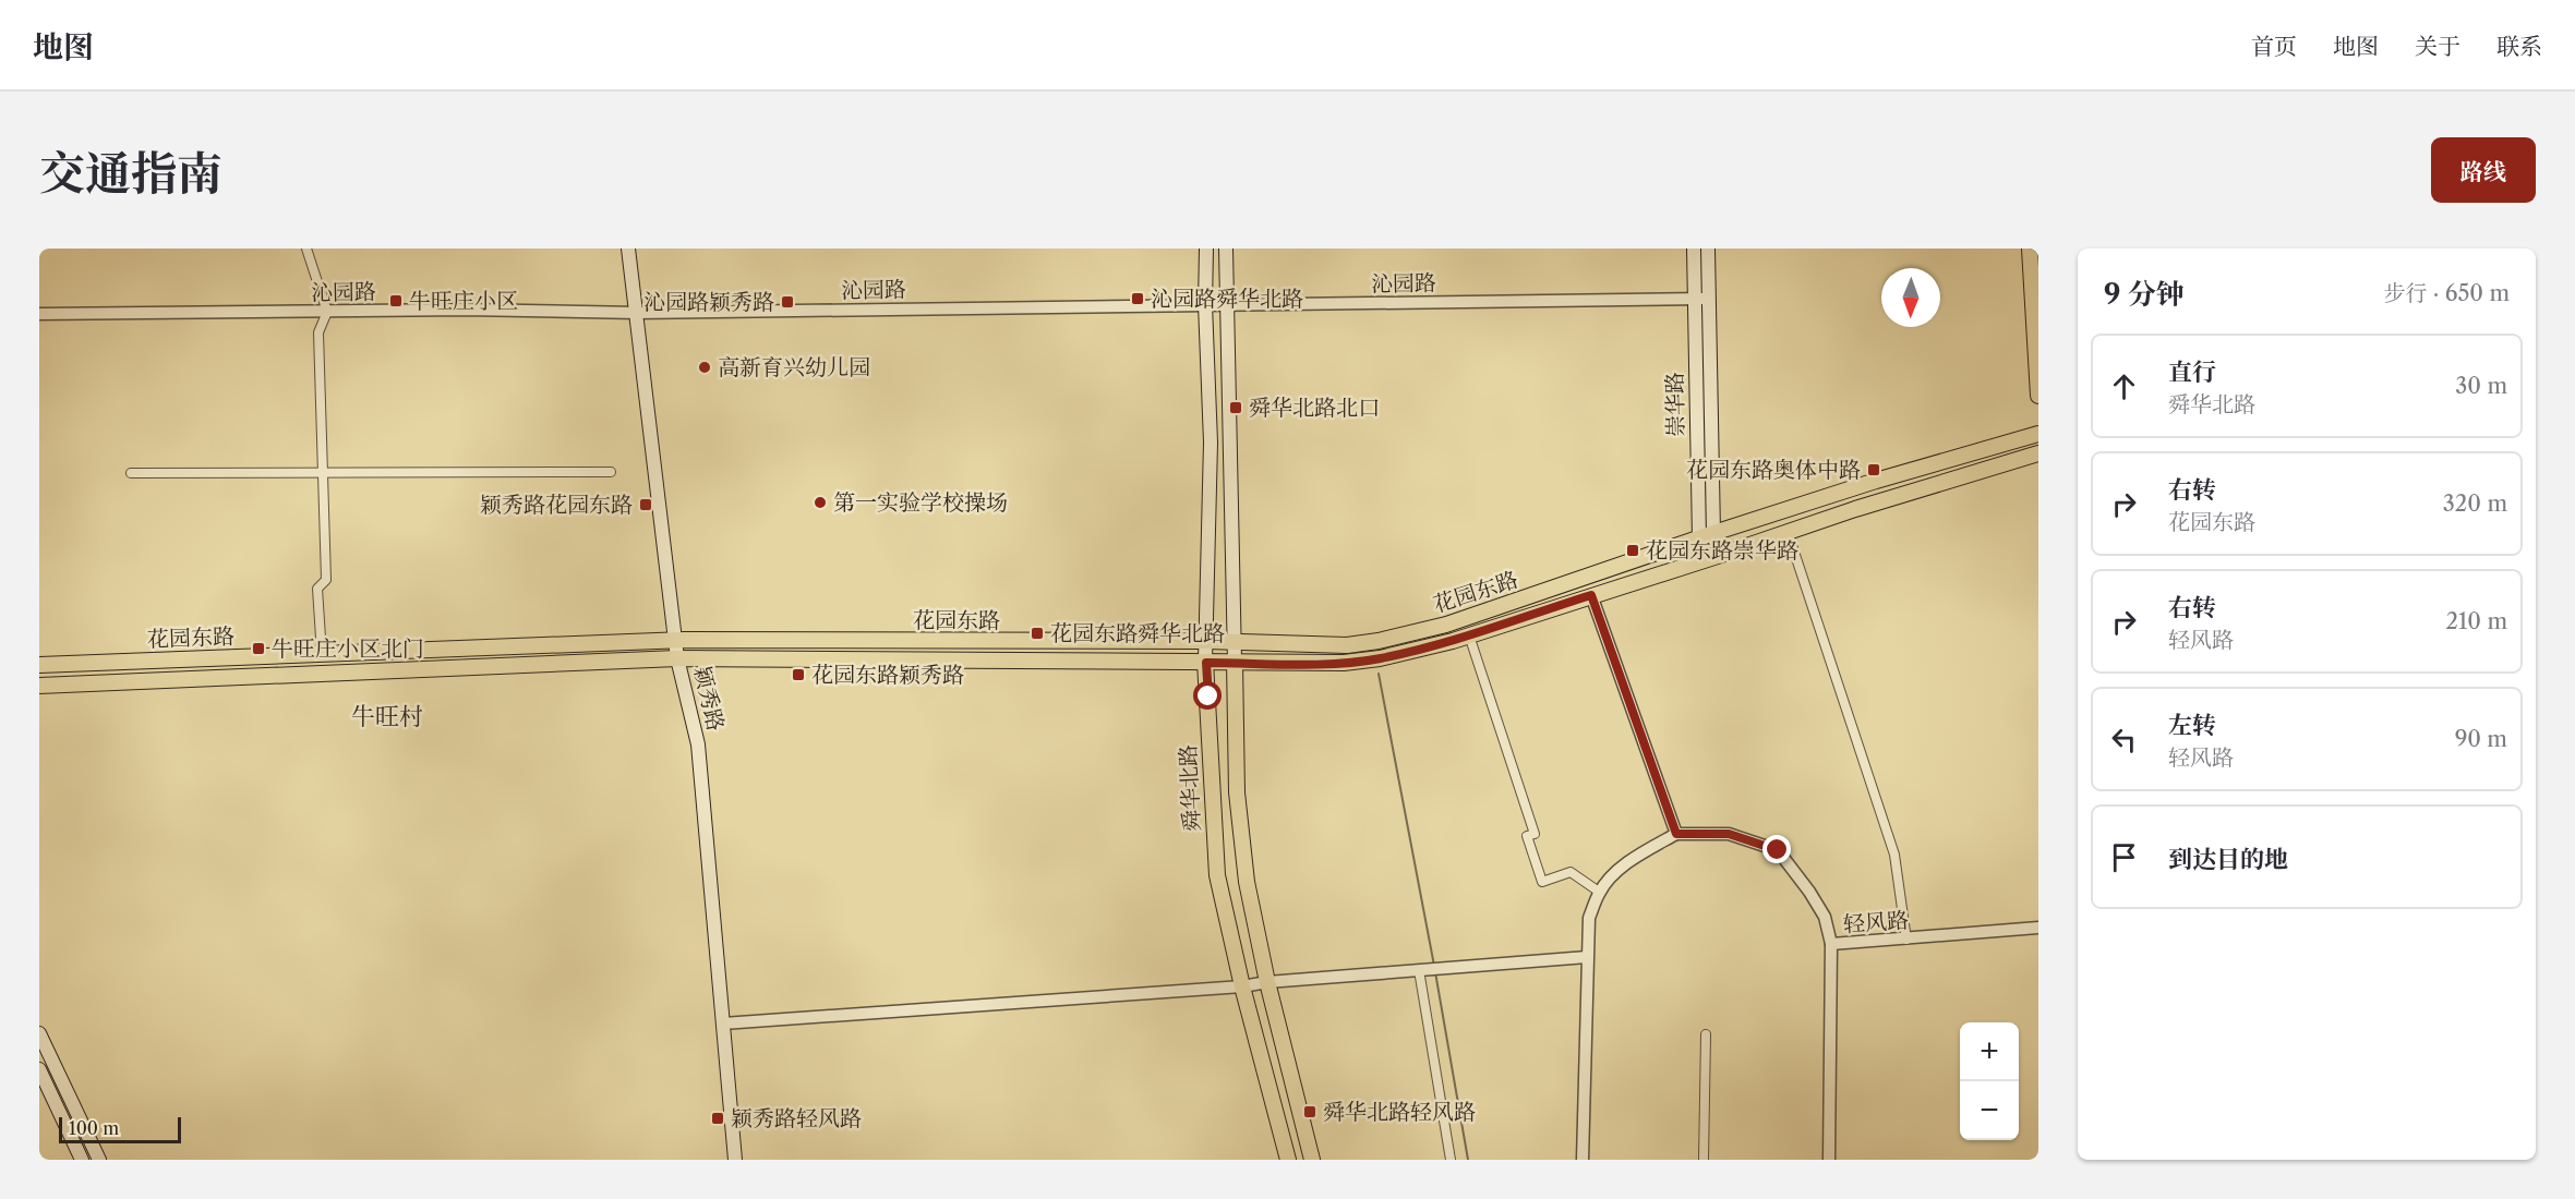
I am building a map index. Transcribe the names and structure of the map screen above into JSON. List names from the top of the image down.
{
  "streets": {
    "main road": [
      "崇华路",
      "花园东路",
      "颖秀路",
      "舜华北路"
    ],
    "street": ["沁园路", "轻风路"]
  },
  "crossings": [
    ["沁园路", "崇华路"],
    ["沁园路", "颖秀路"],
    ["沁园路", "舜华北路"],
    ["崇华路", "花园东路"],
    ["花园东路", "颖秀路"],
    ["花园东路", "舜华北路"]
  ],
  "districts": ["牛旺村"],
  "places": {
    "transit": [
      "沁园路舜华北路",
      "牛旺庄小区",
      "沁园路颖秀路",
      "舜华北路北口",
      "花园东路奥体中路",
      "颖秀路花园东路",
      "花园东路崇华路",
      "花园东路舜华北路",
      "牛旺庄小区北门",
      "花园东路颖秀路",
      "舜华北路轻风路",
      "颖秀路轻风路"
    ],
    "other": ["高新育兴幼儿园", "第一实验学校操场"]
  },
  "scale_bar": "100 m",
  "north": "bottom",
  "page": {
    "header": "地图",
    "nav": [
      "首页",
      "地图",
      "关于",
      "联系"
    ],
    "title": "交通指南",
    "buttons": "路线",
    "heading": ["9 分钟", "步行 · 650 m"],
    "list": [
      ["直行", "舜华北路", "30 m"],
      ["右转", "花园东路", "320 m"],
      ["右转", "轻风路", "210 m"],
      ["左转", "轻风路", "90 m"],
      "到达目的地"
    ],
    "map_buttons": ["+", "−"],
    "scale": "100 m"
  }
}
